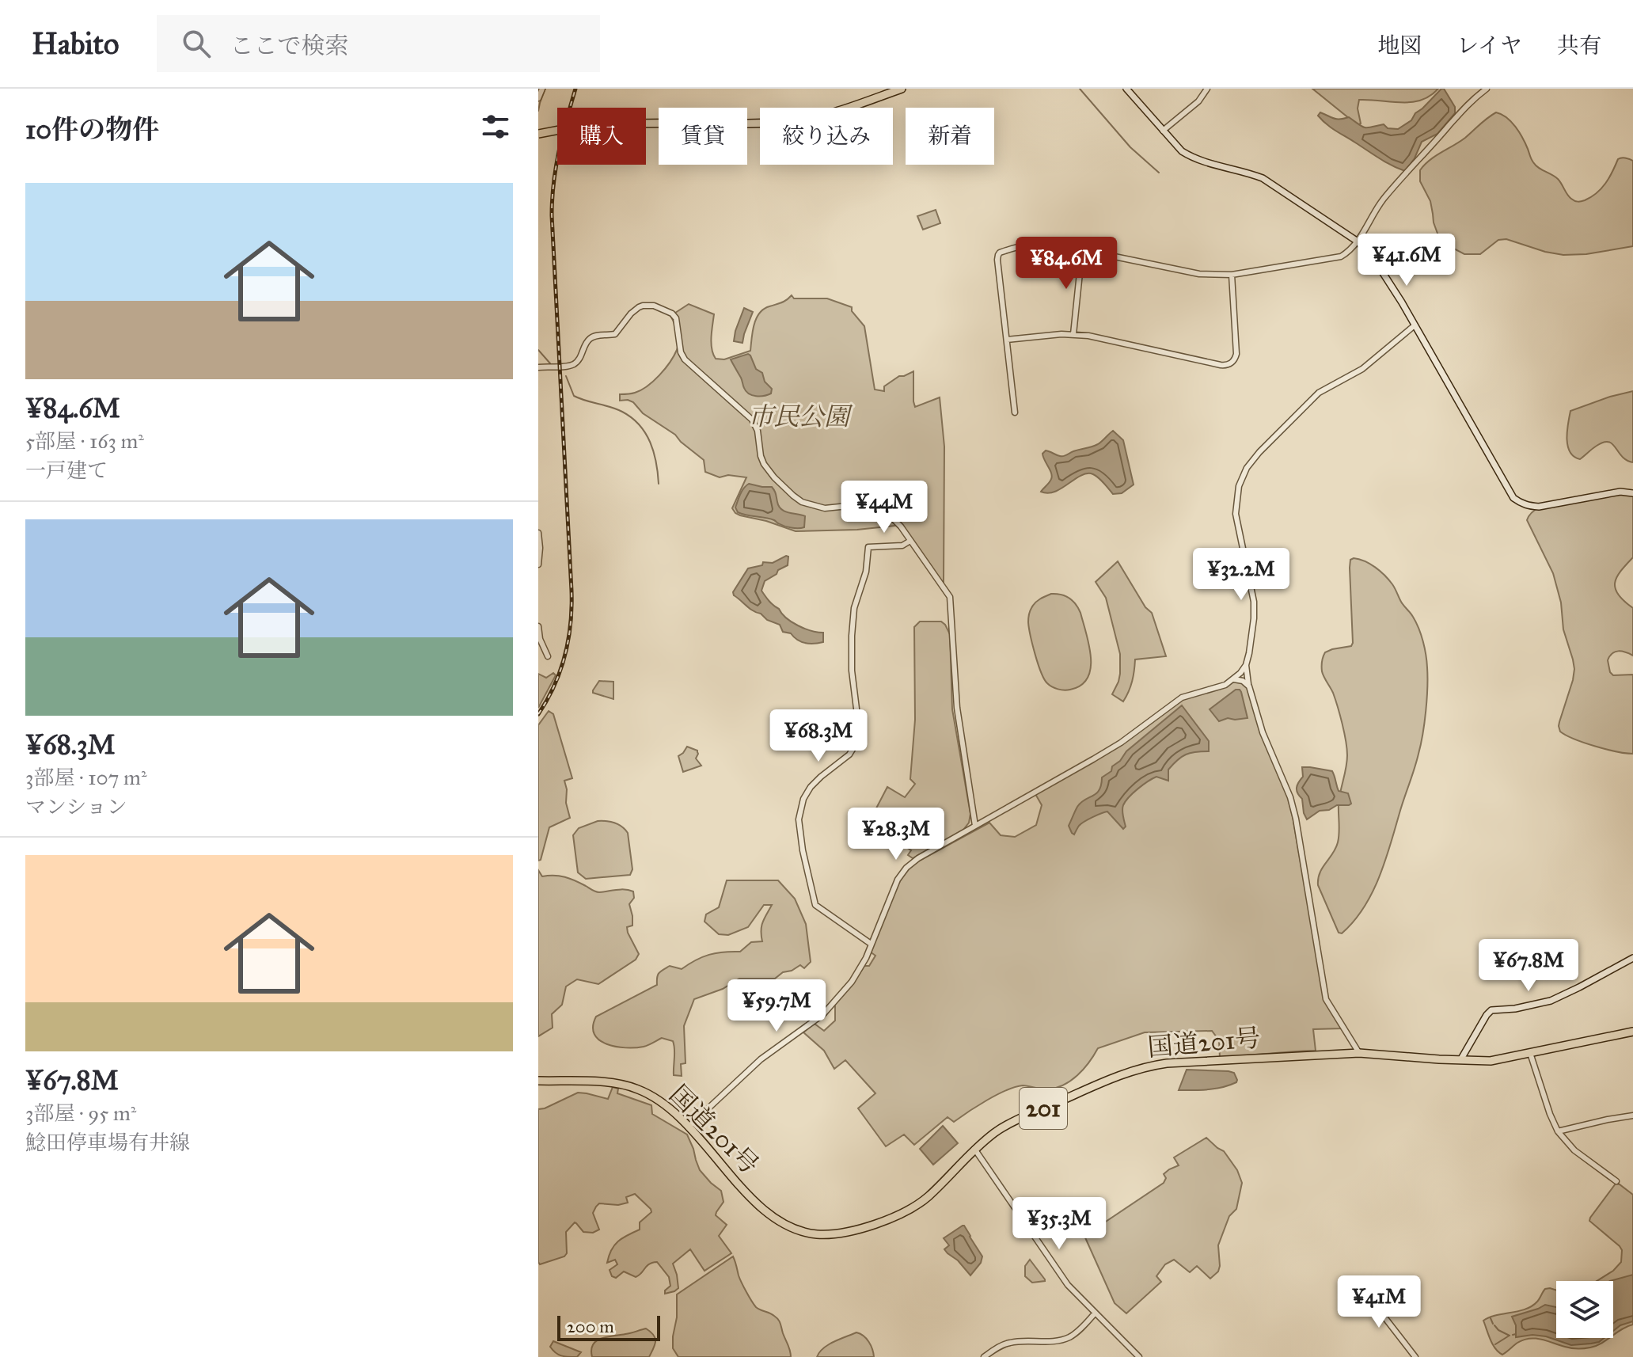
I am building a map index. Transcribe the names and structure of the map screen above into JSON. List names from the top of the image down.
{
  "streets": {
    "highway": ["国道201号", "201"]
  },
  "parks": ["市民公園"],
  "scale_bar": "200 m",
  "page": {
    "header": "Habito",
    "search": "ここで検索",
    "nav": ["地図", "レイヤ", "共有"],
    "heading": "10件の物件",
    "chip": [
      "購入",
      "賃貸",
      "絞り込み",
      "新着"
    ],
    "list": [
      {
        "name": "¥84.6M",
        "note": "5部屋 · 163 m² · 一戸建て"
      },
      {
        "name": "¥68.3M",
        "note": "3部屋 · 107 m² · マンション"
      },
      {
        "name": "¥67.8M",
        "note": "3部屋 · 95 m² · 鯰田停車場有井線"
      }
    ],
    "price": [
      "¥41.6M",
      "¥84.6M",
      "¥44M",
      "¥32.2M",
      "¥68.3M",
      "¥28.3M",
      "¥67.8M",
      "¥59.7M",
      "¥35.3M",
      "¥41M"
    ],
    "scale": "200 m"
  }
}
